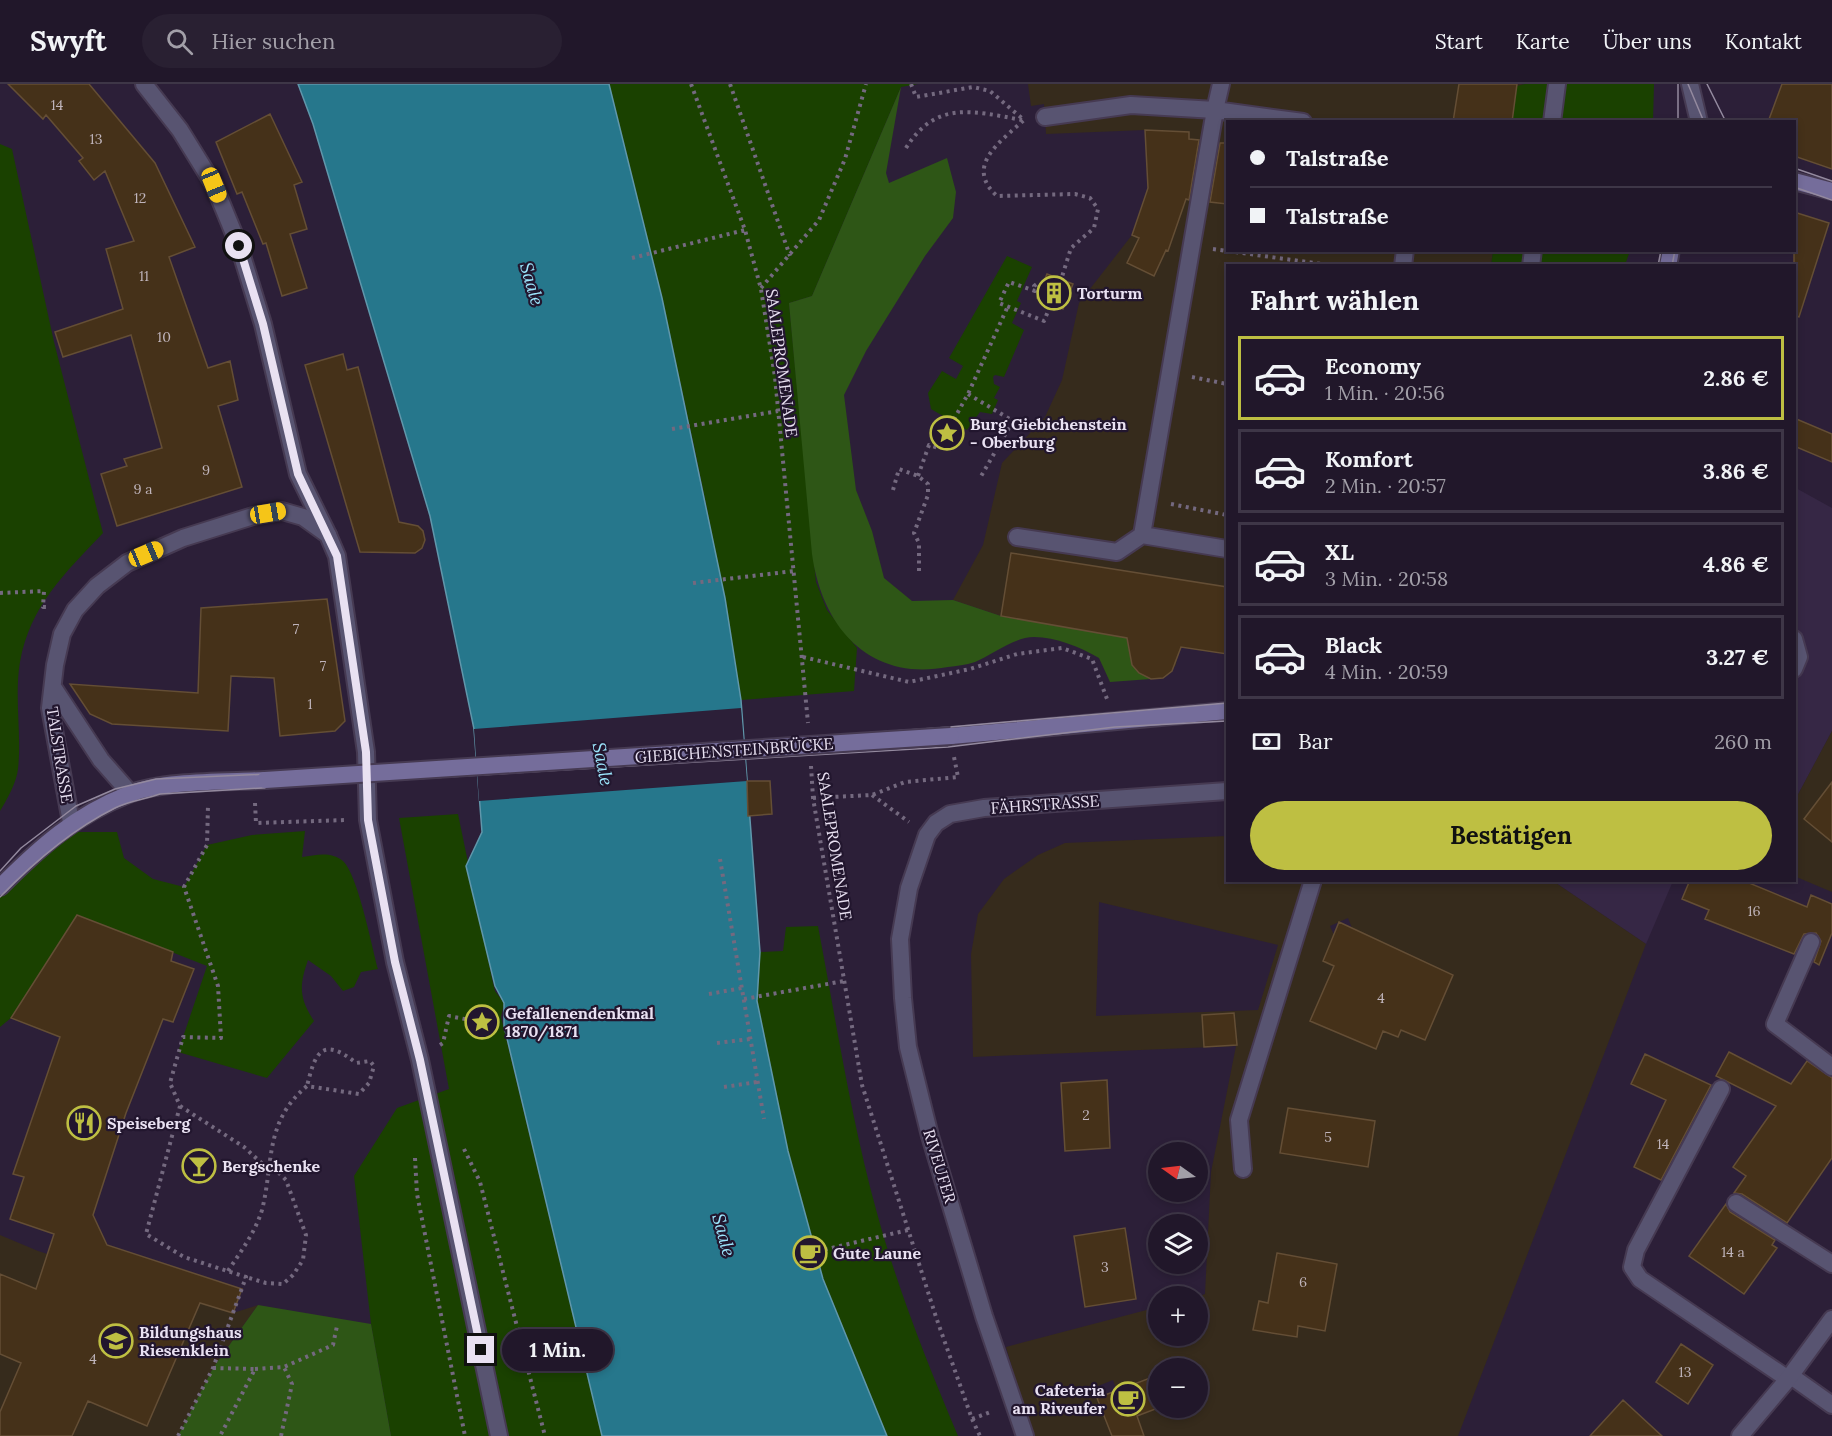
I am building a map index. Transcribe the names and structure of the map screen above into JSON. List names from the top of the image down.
{
  "streets": {
    "main road": ["GIEBICHENSTEINBRÜCKE"],
    "street": ["TALSTRASSE", "FÄHRSTRASSE", "RIVEUFER"],
    "path": ["SAALEPROMENADE"]
  },
  "crossings": [
    ["GIEBICHENSTEINBRÜCKE", "TALSTRASSE"],
    ["FÄHRSTRASSE", "RIVEUFER"]
  ],
  "water": ["Saale"],
  "places": {
    "building": ["Torturm"],
    "place": ["Burg Giebichenstein - Oberburg", "Gefallenendenkmal 1870/1871"],
    "restaurant": ["Speiseberg"],
    "bar": ["Bergschenke"],
    "cafe": ["Gute Laune", "Cafeteria am Riveufer"],
    "school or university": ["Bildungshaus Riesenklein"]
  },
  "house_numbers": [
    "14",
    "13",
    "12",
    "11",
    "10",
    "9",
    "9 a",
    "7",
    "7",
    "1",
    "16",
    "4",
    "2",
    "5",
    "14",
    "14 a",
    "3",
    "6",
    "4",
    "13"
  ],
  "north": "left",
  "page": {
    "header": "Swyft",
    "search": "Hier suchen",
    "nav": [
      "Start",
      "Karte",
      "Über uns",
      "Kontakt"
    ],
    "banner": ["Talstraße", "Talstraße"],
    "heading": "Fahrt wählen",
    "list": [
      {
        "name": "Economy",
        "note": "1 Min. · 20:56",
        "value": "2.86 €"
      },
      {
        "name": "Komfort",
        "note": "2 Min. · 20:57",
        "value": "3.86 €"
      },
      {
        "name": "XL",
        "note": "3 Min. · 20:58",
        "value": "4.86 €"
      },
      {
        "name": "Black",
        "note": "4 Min. · 20:59",
        "value": "3.27 €"
      }
    ],
    "pay": ["Bar", "260 m"],
    "buttons": "Bestätigen",
    "map_buttons": ["+", "−"],
    "bubble": "1 Min."
  }
}
